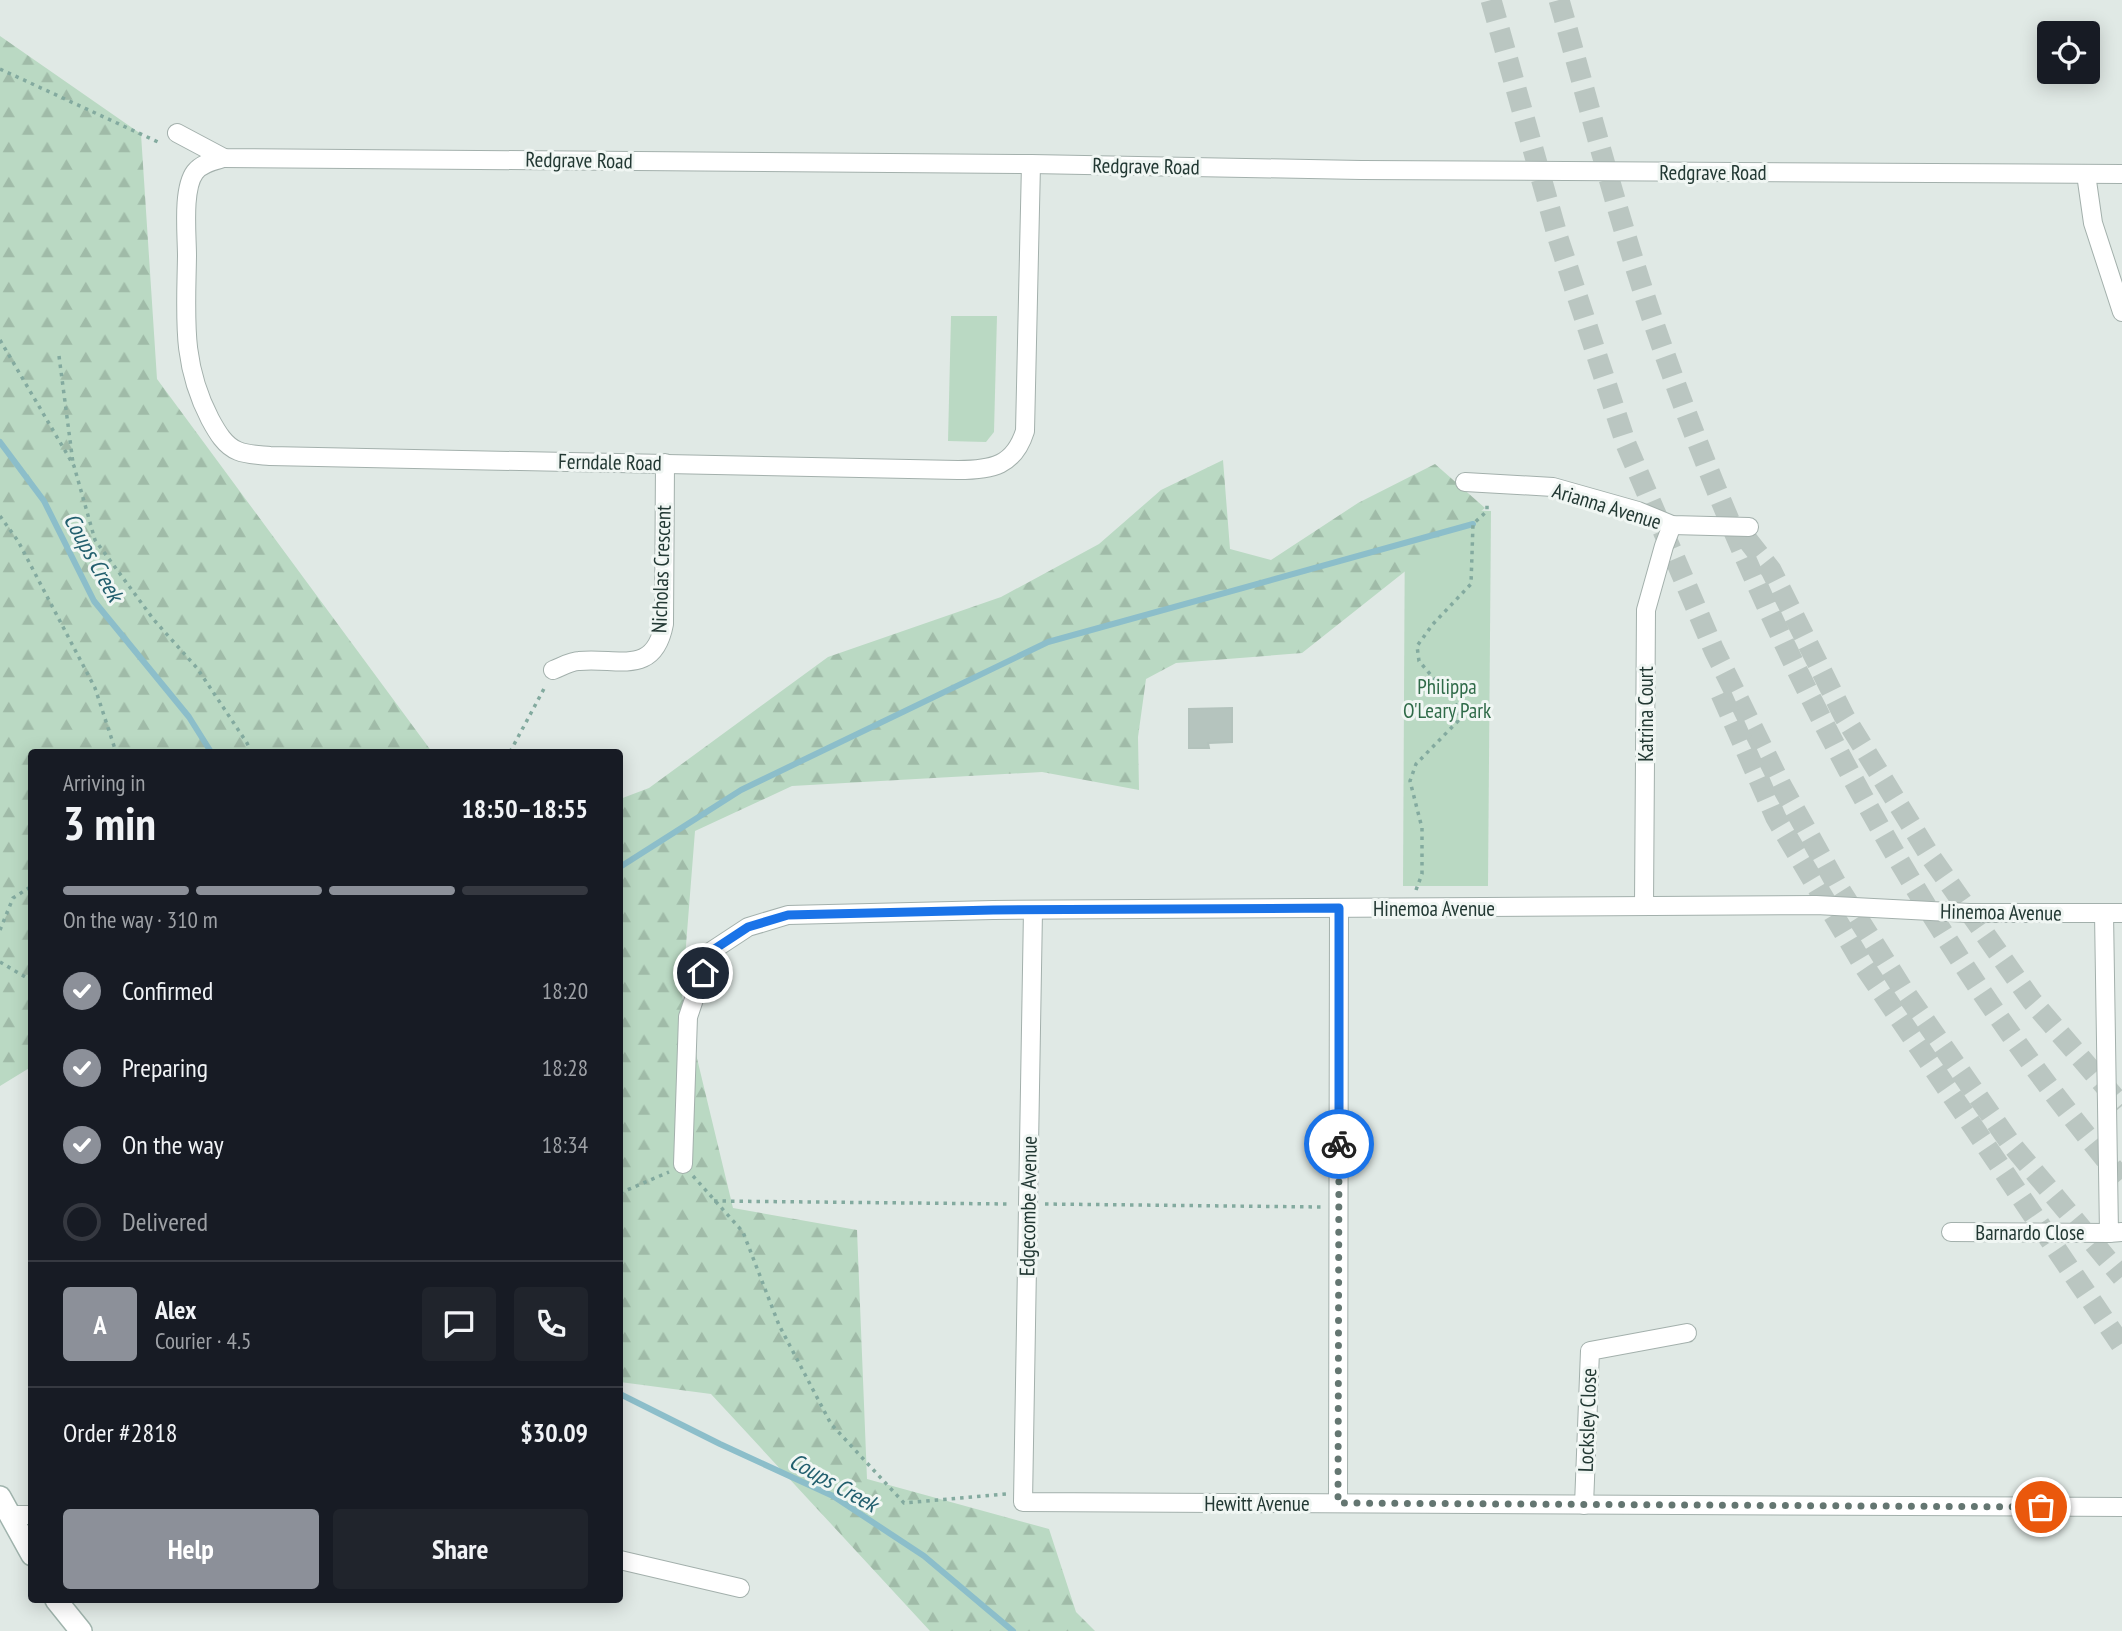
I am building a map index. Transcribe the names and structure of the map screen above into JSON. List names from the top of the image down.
{
  "streets": {
    "street": [
      "Redgrave Road",
      "Ferndale Road",
      "Arianna Avenue",
      "Nicholas Crescent",
      "Katrina Court",
      "Hinemoa Avenue",
      "Edgecombe Avenue",
      "Barnardo Close",
      "Locksley Close",
      "Hewitt Avenue"
    ]
  },
  "crossings": [
    ["Redgrave Road", "Ferndale Road"],
    ["Ferndale Road", "Nicholas Crescent"],
    ["Arianna Avenue", "Katrina Court"],
    ["Katrina Court", "Hinemoa Avenue"],
    ["Hinemoa Avenue", "Edgecombe Avenue"],
    ["Edgecombe Avenue", "Hewitt Avenue"],
    ["Locksley Close", "Hewitt Avenue"]
  ],
  "water": ["Coups Creek"],
  "parks": ["Philippa O'Leary Park"],
  "page": {
    "heading": ["3 min", "Arriving in", "18:50–18:55"],
    "panel": [
      "Alex",
      "Courier · 4.5",
      "Order #2818",
      "$30.09"
    ],
    "bar": "On the way · 310 m",
    "list": [
      ["Confirmed", "18:20"],
      ["Preparing", "18:28"],
      ["On the way", "18:34"],
      "Delivered"
    ],
    "round": "A",
    "buttons": ["Help", "Share"]
  }
}
